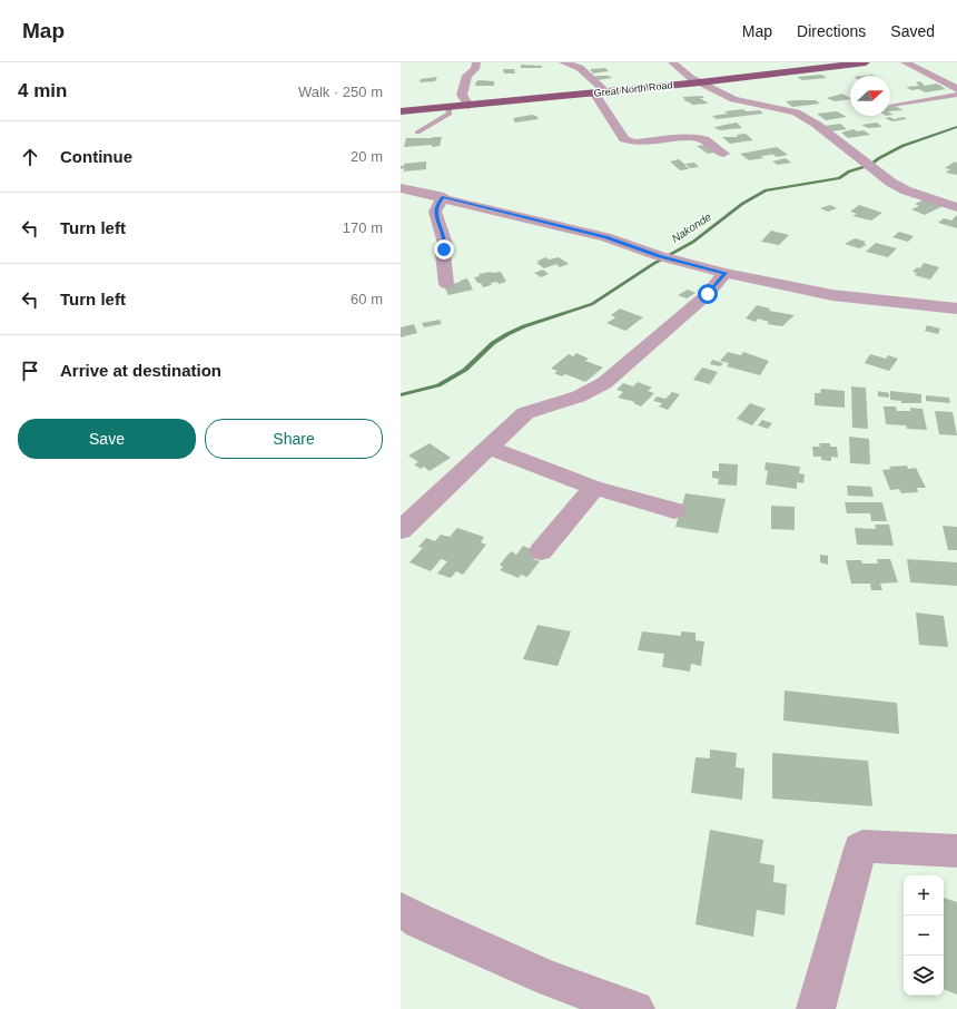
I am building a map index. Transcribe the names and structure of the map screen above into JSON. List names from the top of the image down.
{
  "streets": {
    "highway": ["Great North Road"]
  },
  "water": ["Nakonde"],
  "north": "right",
  "page": {
    "header": "Map",
    "nav": ["Map", "Directions", "Saved"],
    "heading": ["4 min", "Walk · 250 m"],
    "list": [
      ["Continue", "20 m"],
      ["Turn left", "170 m"],
      ["Turn left", "60 m"],
      "Arrive at destination"
    ],
    "buttons": ["Save", "Share"],
    "map_buttons": ["+", "−"]
  }
}
